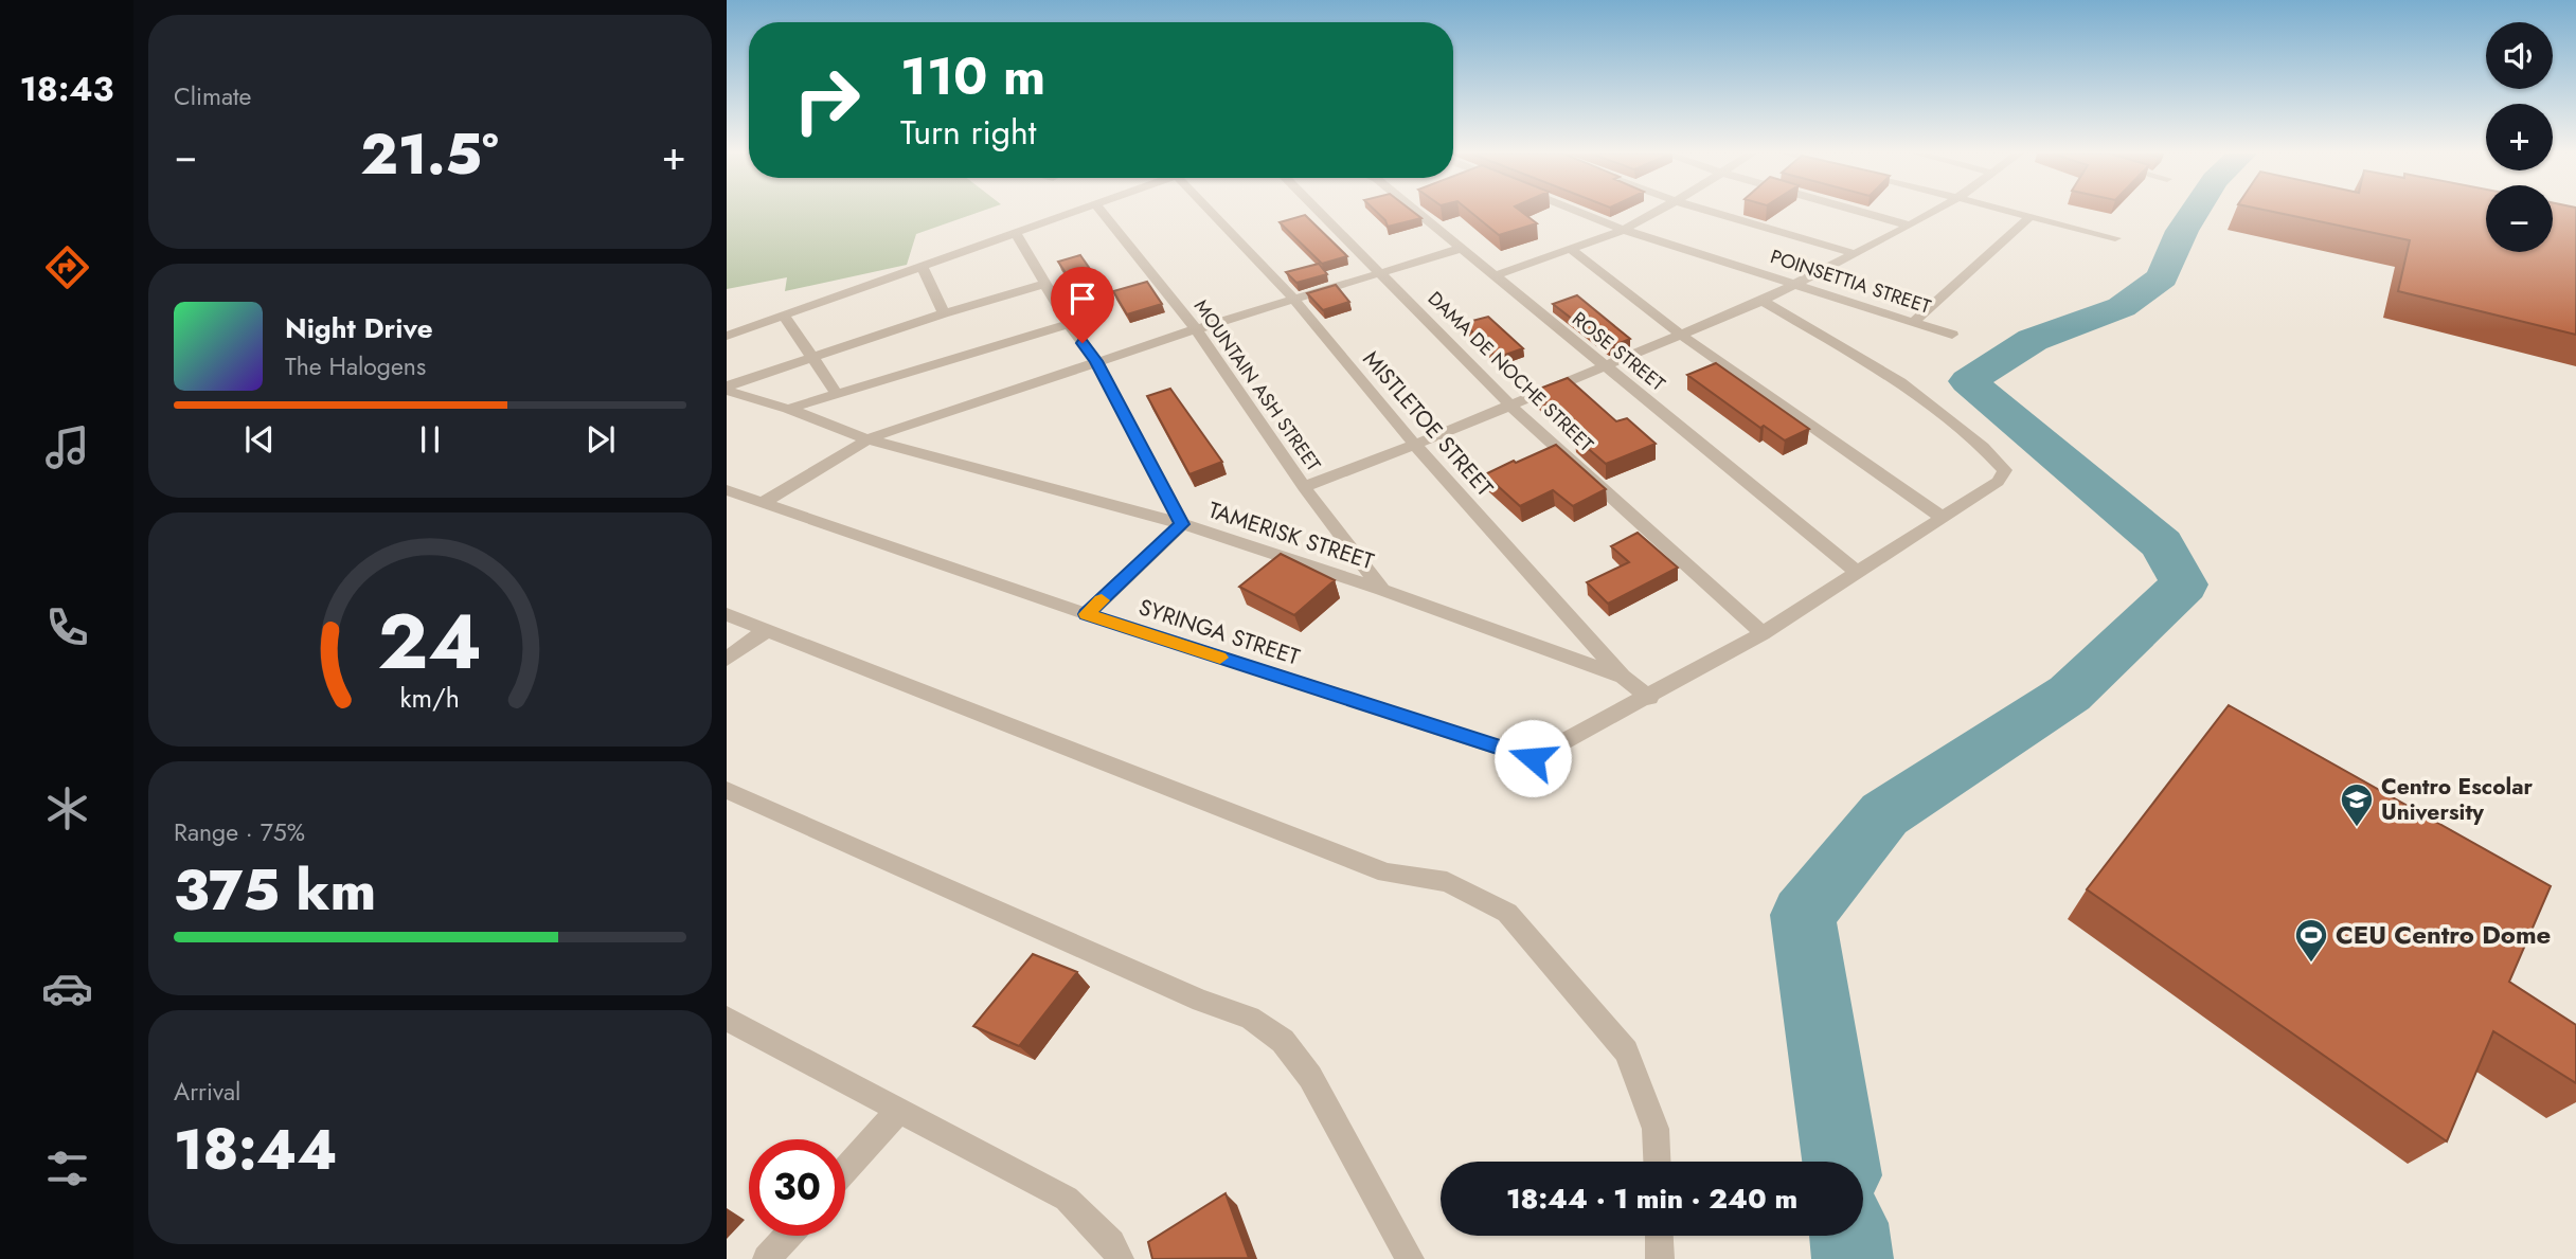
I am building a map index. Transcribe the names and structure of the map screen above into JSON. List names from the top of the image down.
{
  "streets": {
    "street": [
      "POINSETTIA STREET",
      "ROSE STREET",
      "DAMA DE NOCHE STREET",
      "MOUNTAIN ASH STREET",
      "MISTLETOE STREET",
      "TAMERISK STREET",
      "SYRINGA STREET"
    ]
  },
  "crossings": [
    ["ROSE STREET", "SYRINGA STREET"],
    ["DAMA DE NOCHE STREET", "SYRINGA STREET"],
    ["MOUNTAIN ASH STREET", "TAMERISK STREET"],
    ["MISTLETOE STREET", "TAMERISK STREET"],
    ["MISTLETOE STREET", "SYRINGA STREET"]
  ],
  "places": {
    "school or university": ["Centro Escolar University"],
    "sports": ["CEU Centro Dome"]
  },
  "page": {
    "tabs": "18:43",
    "tile": [
      "Climate",
      ["Range · 75%", "375 km"],
      ["Arrival", "18:44"]
    ],
    "map_buttons": ["+", "−"],
    "turn": ["110 m", "Turn right"],
    "heat": ["−", "21.5°", "+"],
    "song": ["Night Drive", "The Halogens"],
    "limit": "30",
    "trip": "18:44 · 1 min · 240 m",
    "gauge": ["24", "km/h"]
  }
}
